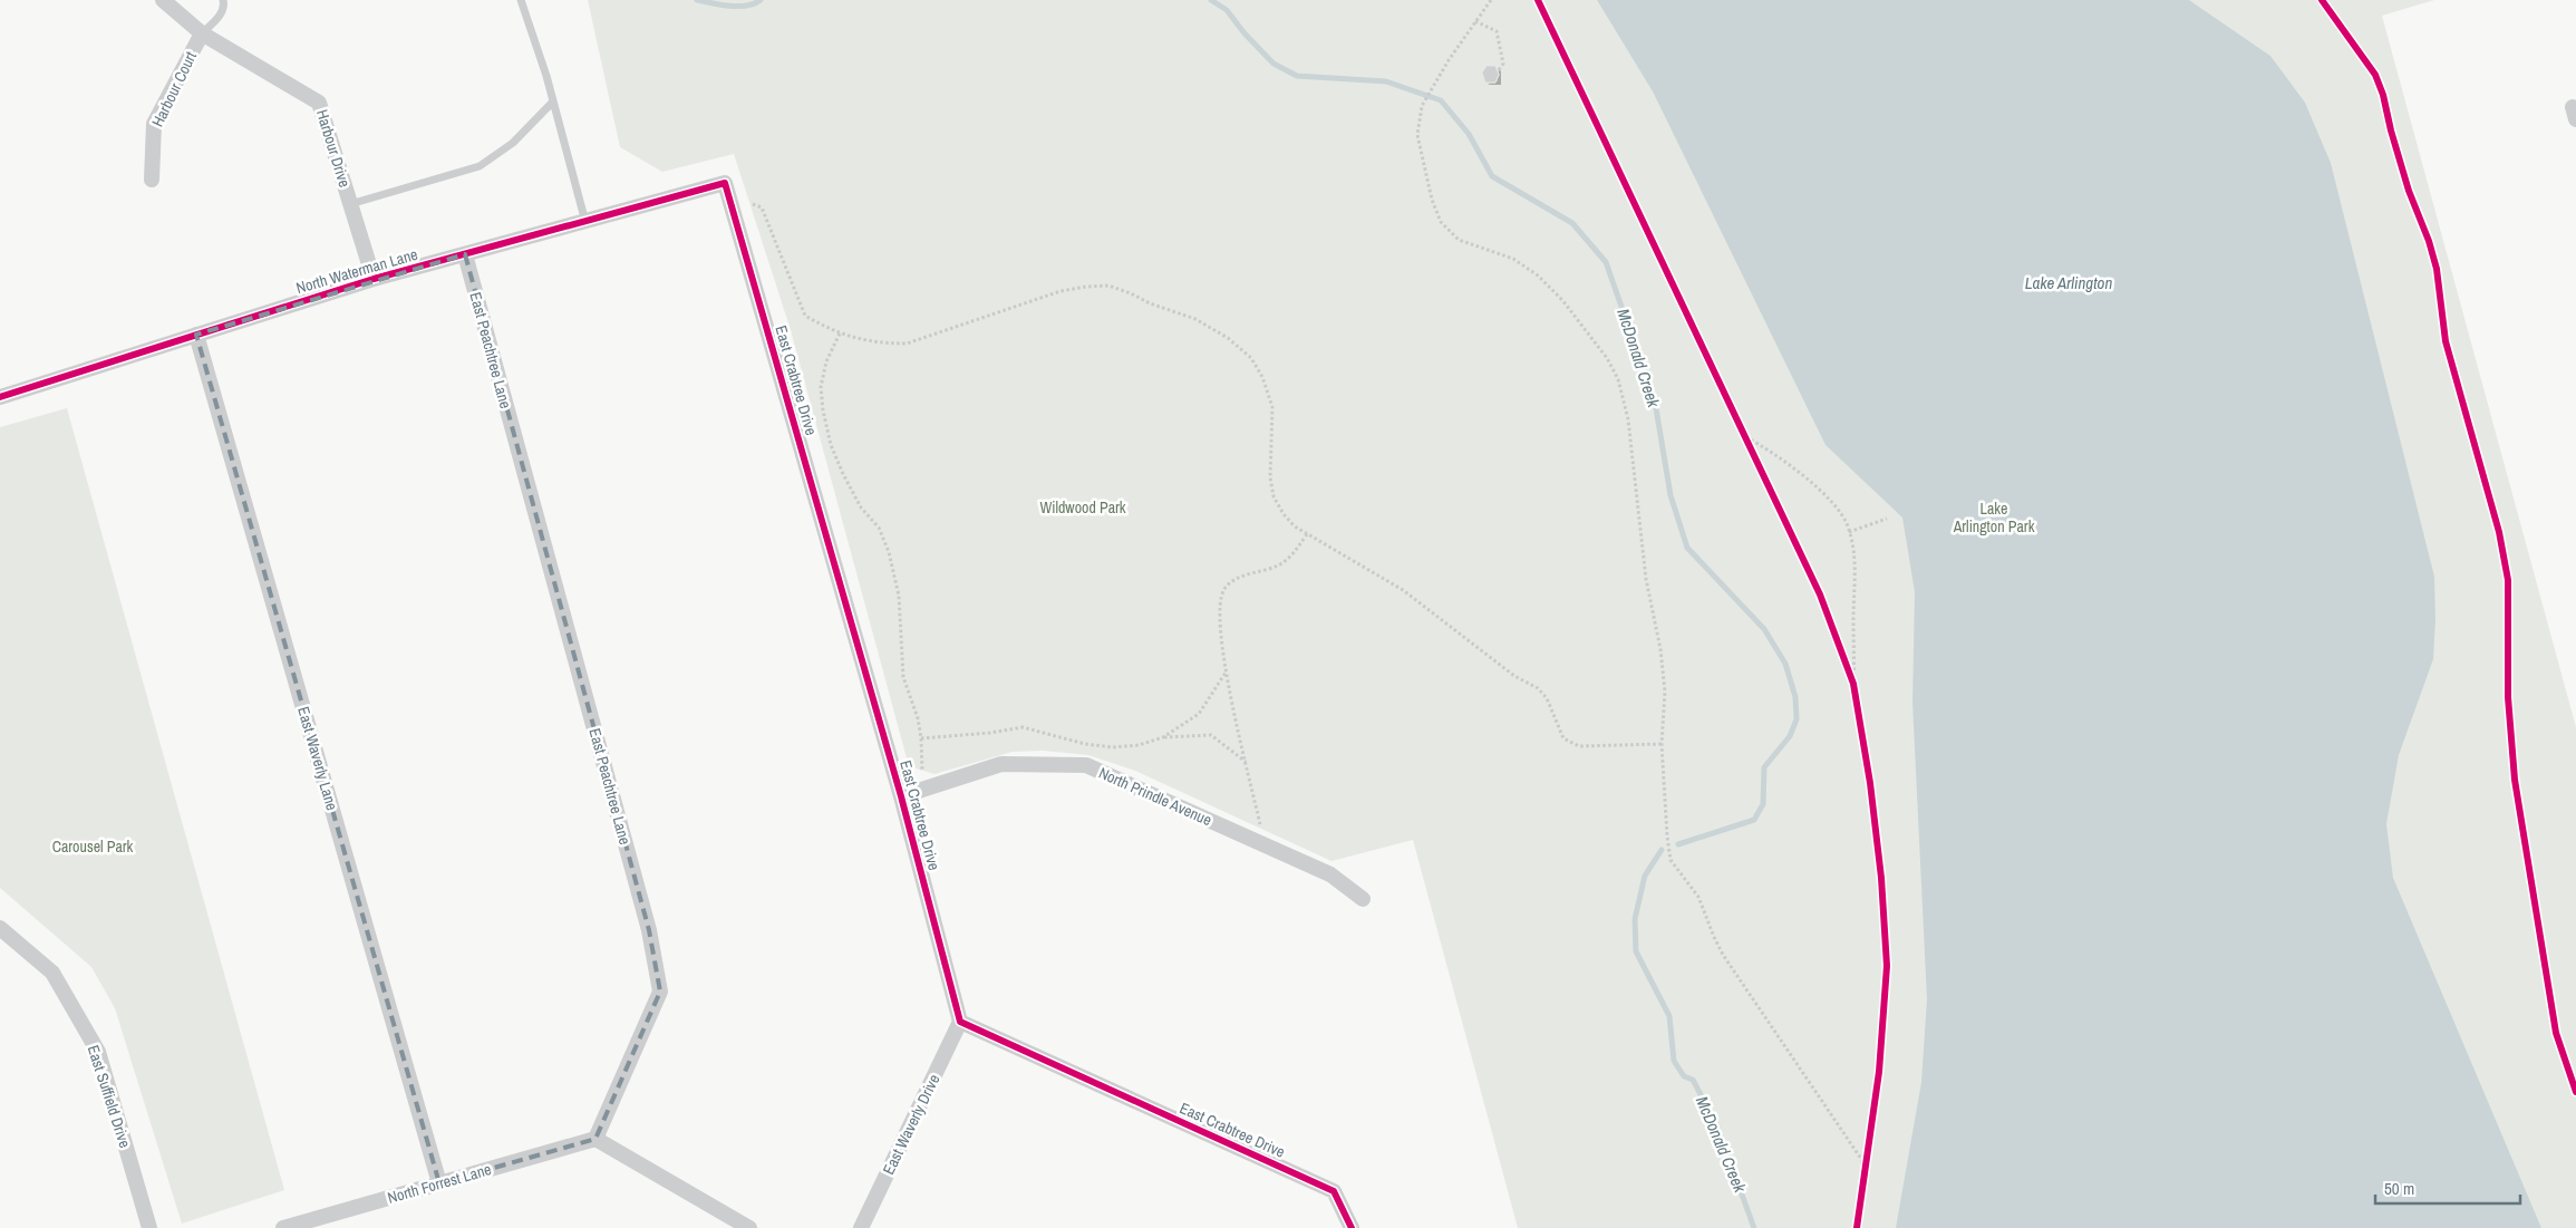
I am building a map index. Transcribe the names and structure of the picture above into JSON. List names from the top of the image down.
{
  "streets": {
    "street": [
      "Harbour Court",
      "Harbour Drive",
      "North Waterman Lane",
      "East Peachtree Lane",
      "East Crabtree Drive",
      "East Waverly Lane",
      "North Prindle Avenue",
      "East Suffield Drive",
      "East Waverly Drive",
      "North Forrest Lane"
    ]
  },
  "crossings": [
    ["Harbour Court", "Harbour Drive"],
    ["Harbour Drive", "North Waterman Lane"],
    ["North Waterman Lane", "East Peachtree Lane"],
    ["North Waterman Lane", "East Crabtree Drive"],
    ["North Waterman Lane", "East Waverly Lane"],
    ["East Peachtree Lane", "North Forrest Lane"],
    ["East Crabtree Drive", "North Prindle Avenue"],
    ["East Crabtree Drive", "East Waverly Drive"],
    ["East Waverly Lane", "North Forrest Lane"]
  ],
  "water": ["Lake Arlington", "McDonald Creek"],
  "parks": ["Wildwood Park", "Lake Arlington Park", "Carousel Park"],
  "scale_bar": "50 m"
}
